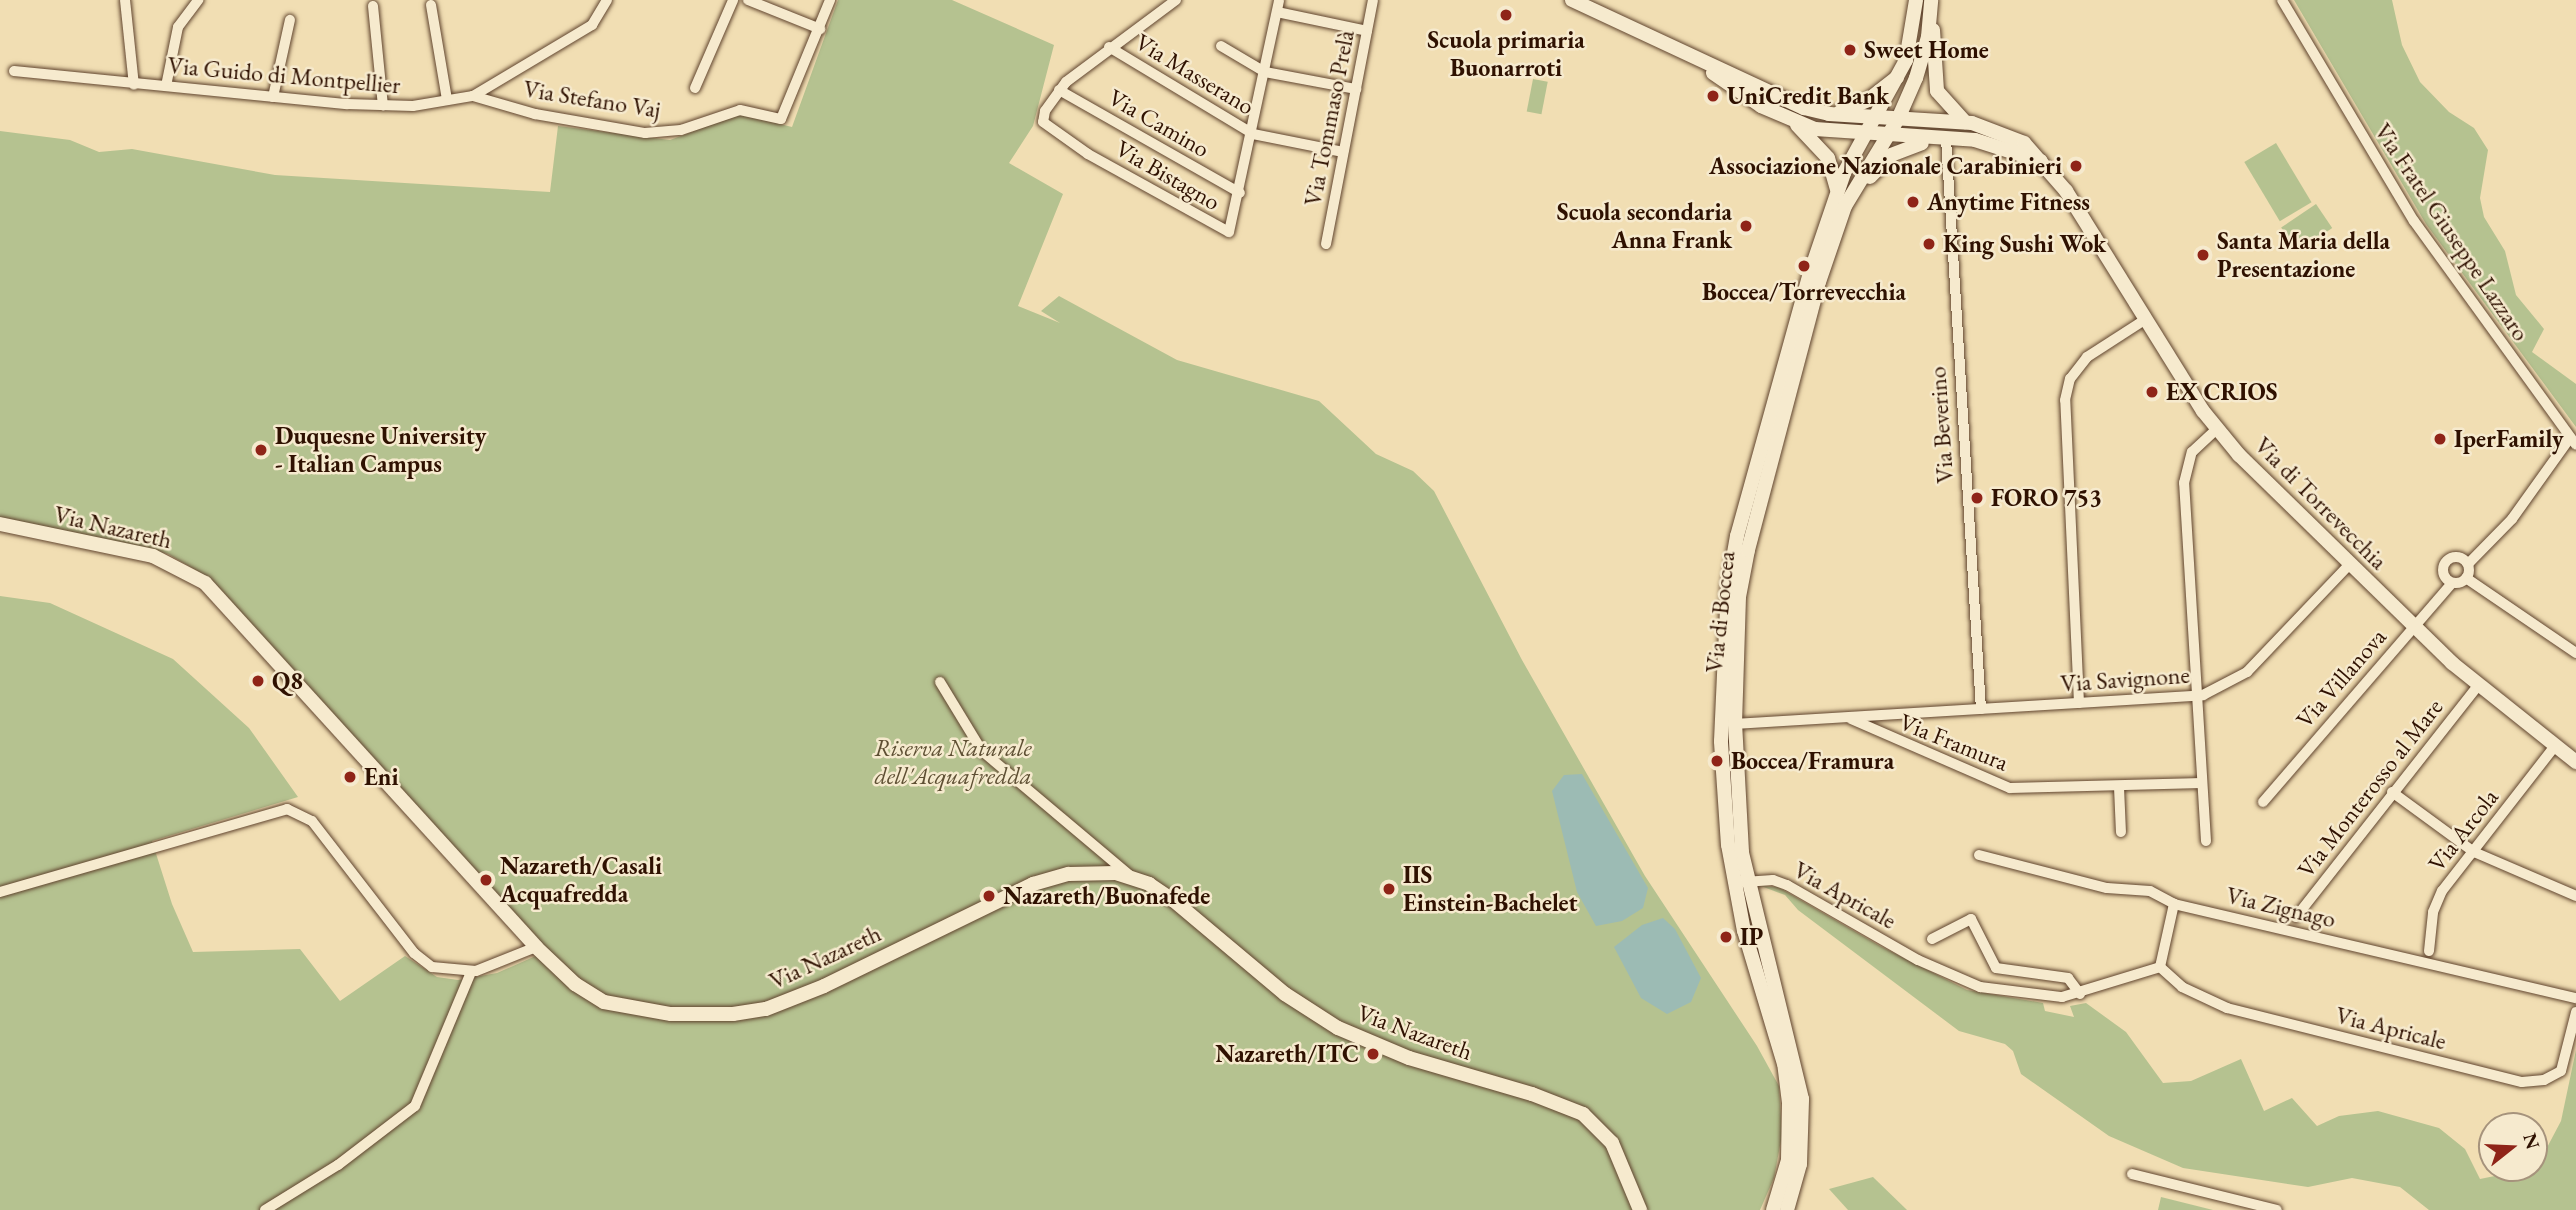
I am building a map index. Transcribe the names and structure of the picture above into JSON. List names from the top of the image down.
{
  "streets": {
    "main road": ["Via di Torrevecchia", "Via Nazareth", "Via di Boccea"],
    "street": [
      "Via Masserano",
      "Via Guido di Montpellier",
      "Via Stefano Vaj",
      "Via Tommaso Prelà",
      "Via Camino",
      "Via Bistagno",
      "Via Fratel Giuseppe Lazzaro",
      "Via Beverino",
      "Via Villanova",
      "Via Savignone",
      "Via Framura",
      "Via Monterosso al Mare",
      "Via Arcola",
      "Via Apricale",
      "Via Zignago"
    ]
  },
  "crossings": [
    ["Via Masserano", "Via Tommaso Prelà"],
    ["Via Masserano", "Via Bistagno"],
    ["Via Guido di Montpellier", "Via Stefano Vaj"],
    ["Via Camino", "Via Bistagno"],
    ["Via Beverino", "Via Savignone"],
    ["Via di Torrevecchia", "Via di Boccea"],
    ["Via di Torrevecchia", "Via Villanova"],
    ["Via di Torrevecchia", "Via Savignone"],
    ["Via di Torrevecchia", "Via Monterosso al Mare"],
    ["Via di Torrevecchia", "Via Arcola"],
    ["Via di Boccea", "Via Framura"],
    ["Via di Boccea", "Via Apricale"],
    ["Via Savignone", "Via Framura"]
  ],
  "parks": ["Riserva Naturale dell'Acquafredda"],
  "places": [
    "Scuola primaria Buonarroti",
    "Sweet Home",
    "UniCredit Bank",
    "Associazione Nazionale Carabinieri",
    "Anytime Fitness",
    "Scuola secondaria Anna Frank",
    "King Sushi Wok",
    "Santa Maria della Presentazione",
    "Boccea/Torrevecchia",
    "EX CRIOS",
    "IperFamily",
    "Duquesne University - Italian Campus",
    "FORO 753",
    "Q8",
    "Boccea/Framura",
    "Eni",
    "Nazareth/Casali Acquafredda",
    "IIS Einstein-Bachelet",
    "Nazareth/Buonafede",
    "IP",
    "Nazareth/ITC"
  ],
  "north": "right"
}
